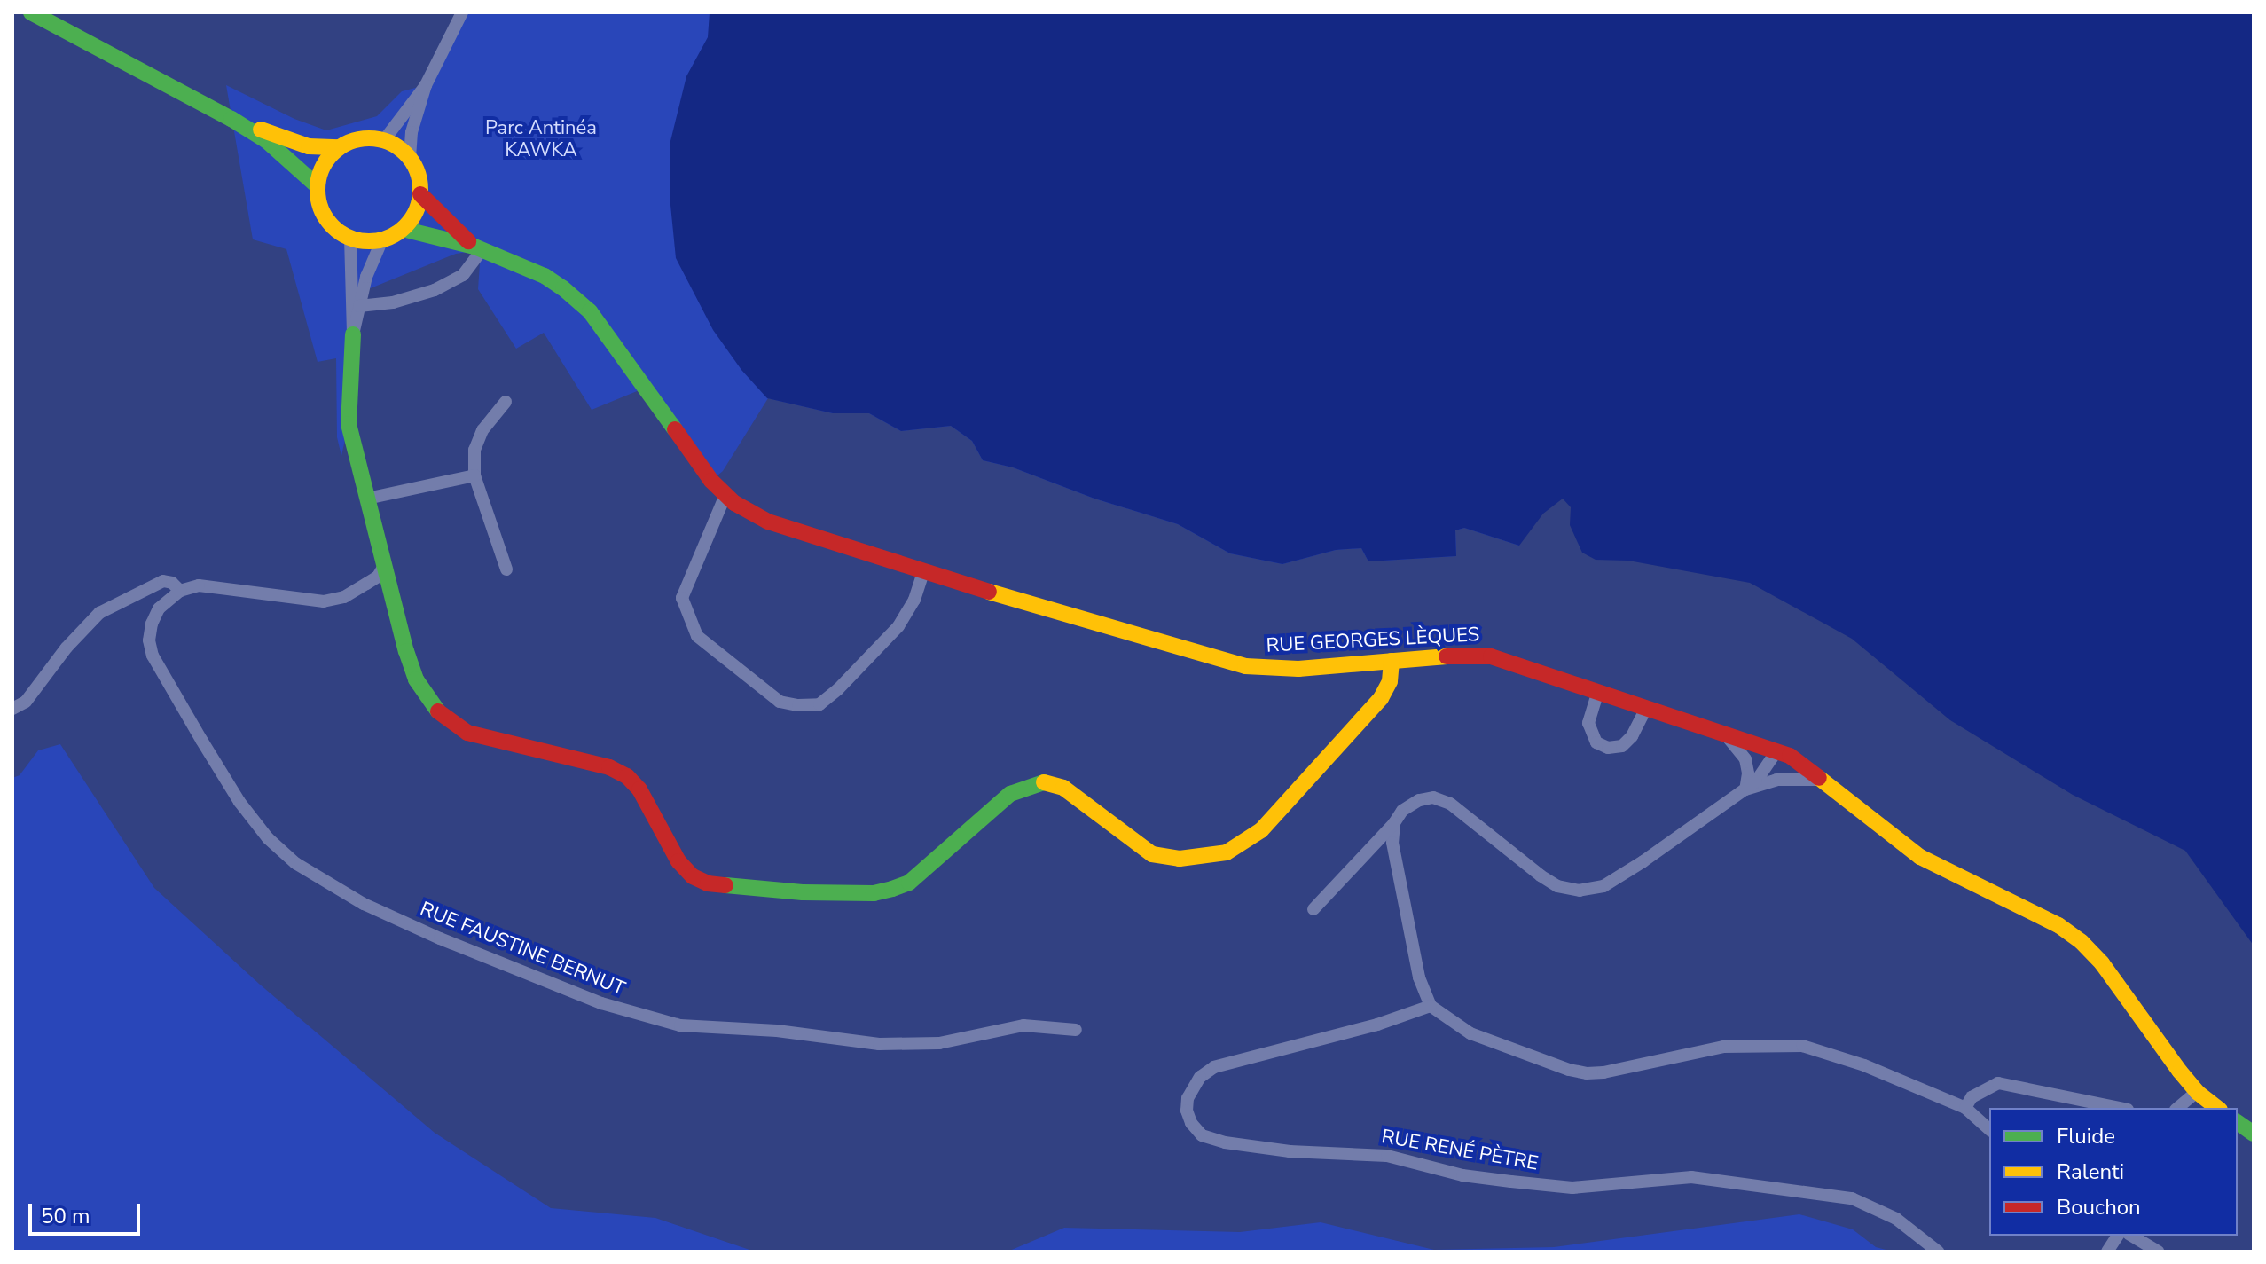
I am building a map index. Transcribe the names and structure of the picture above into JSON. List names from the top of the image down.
{
  "streets": {
    "main road": ["RUE GEORGES LÈQUES"],
    "street": ["RUE FAUSTINE BERNUT", "RUE RENÉ PÈTRE"]
  },
  "parks": ["Parc Antinéa KAWKA"],
  "legend": ["Fluide", "Ralenti", "Bouchon"],
  "scale_bar": "50 m"
}
